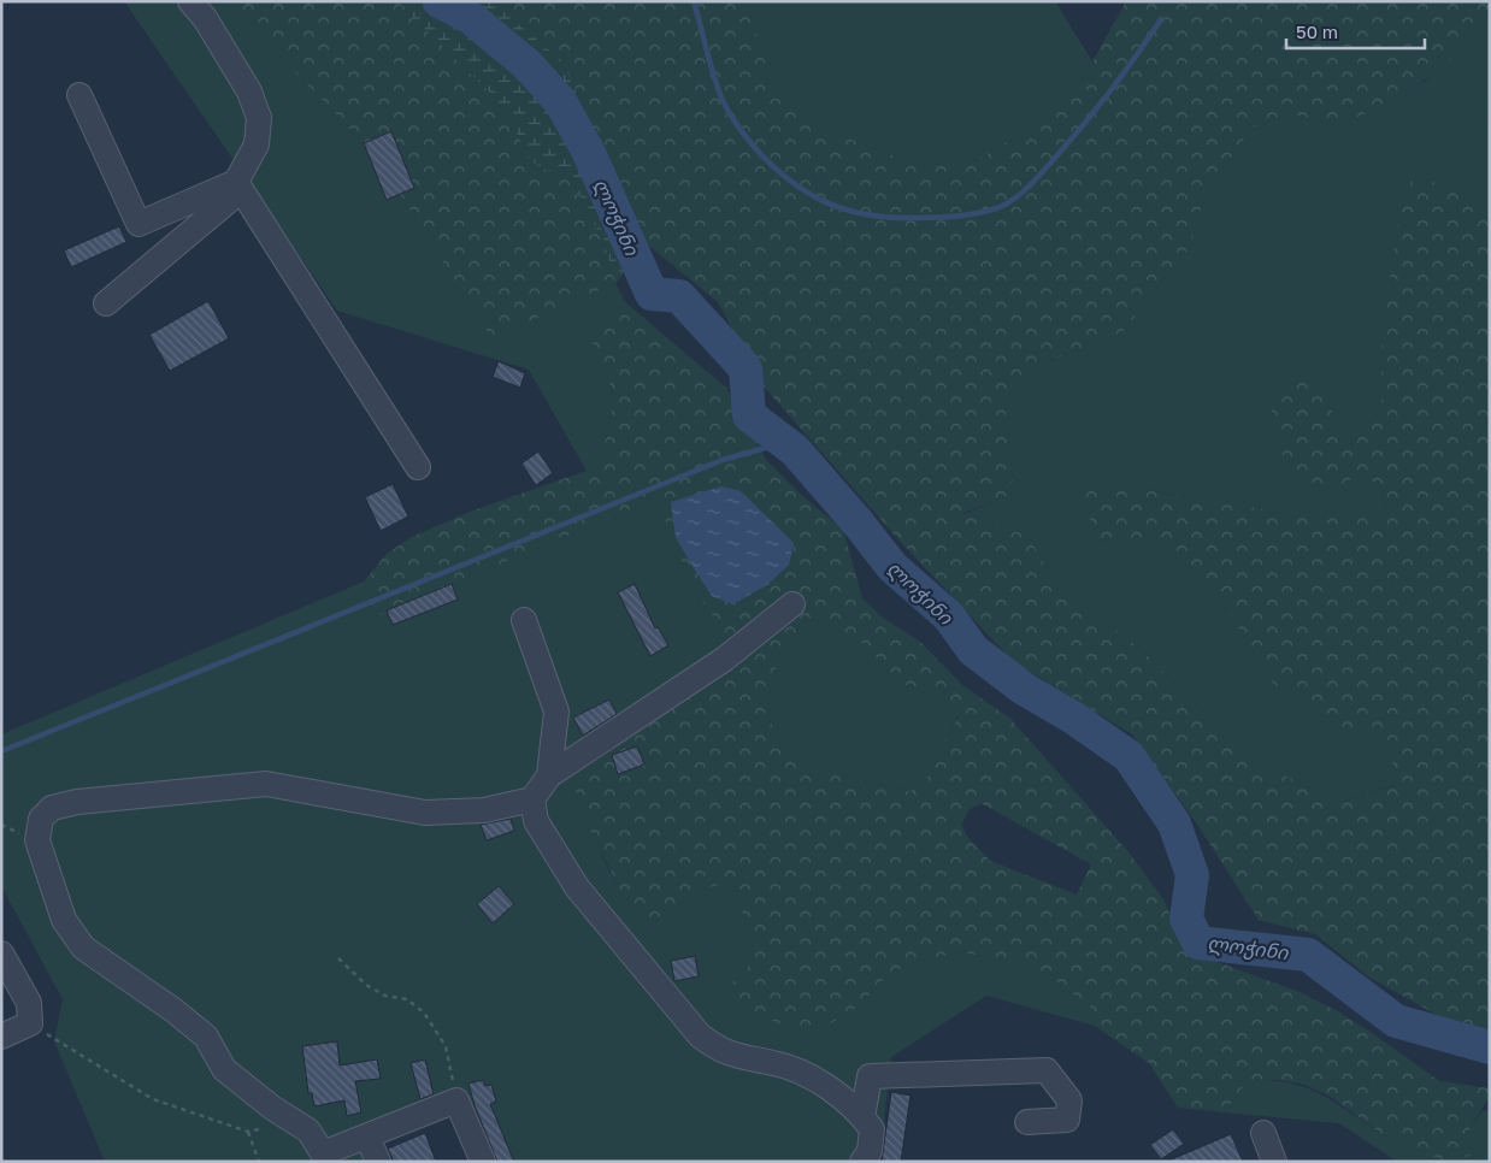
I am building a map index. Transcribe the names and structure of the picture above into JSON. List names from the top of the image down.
{
  "water": ["ლოჭინი"],
  "scale_bar": "50 m"
}
